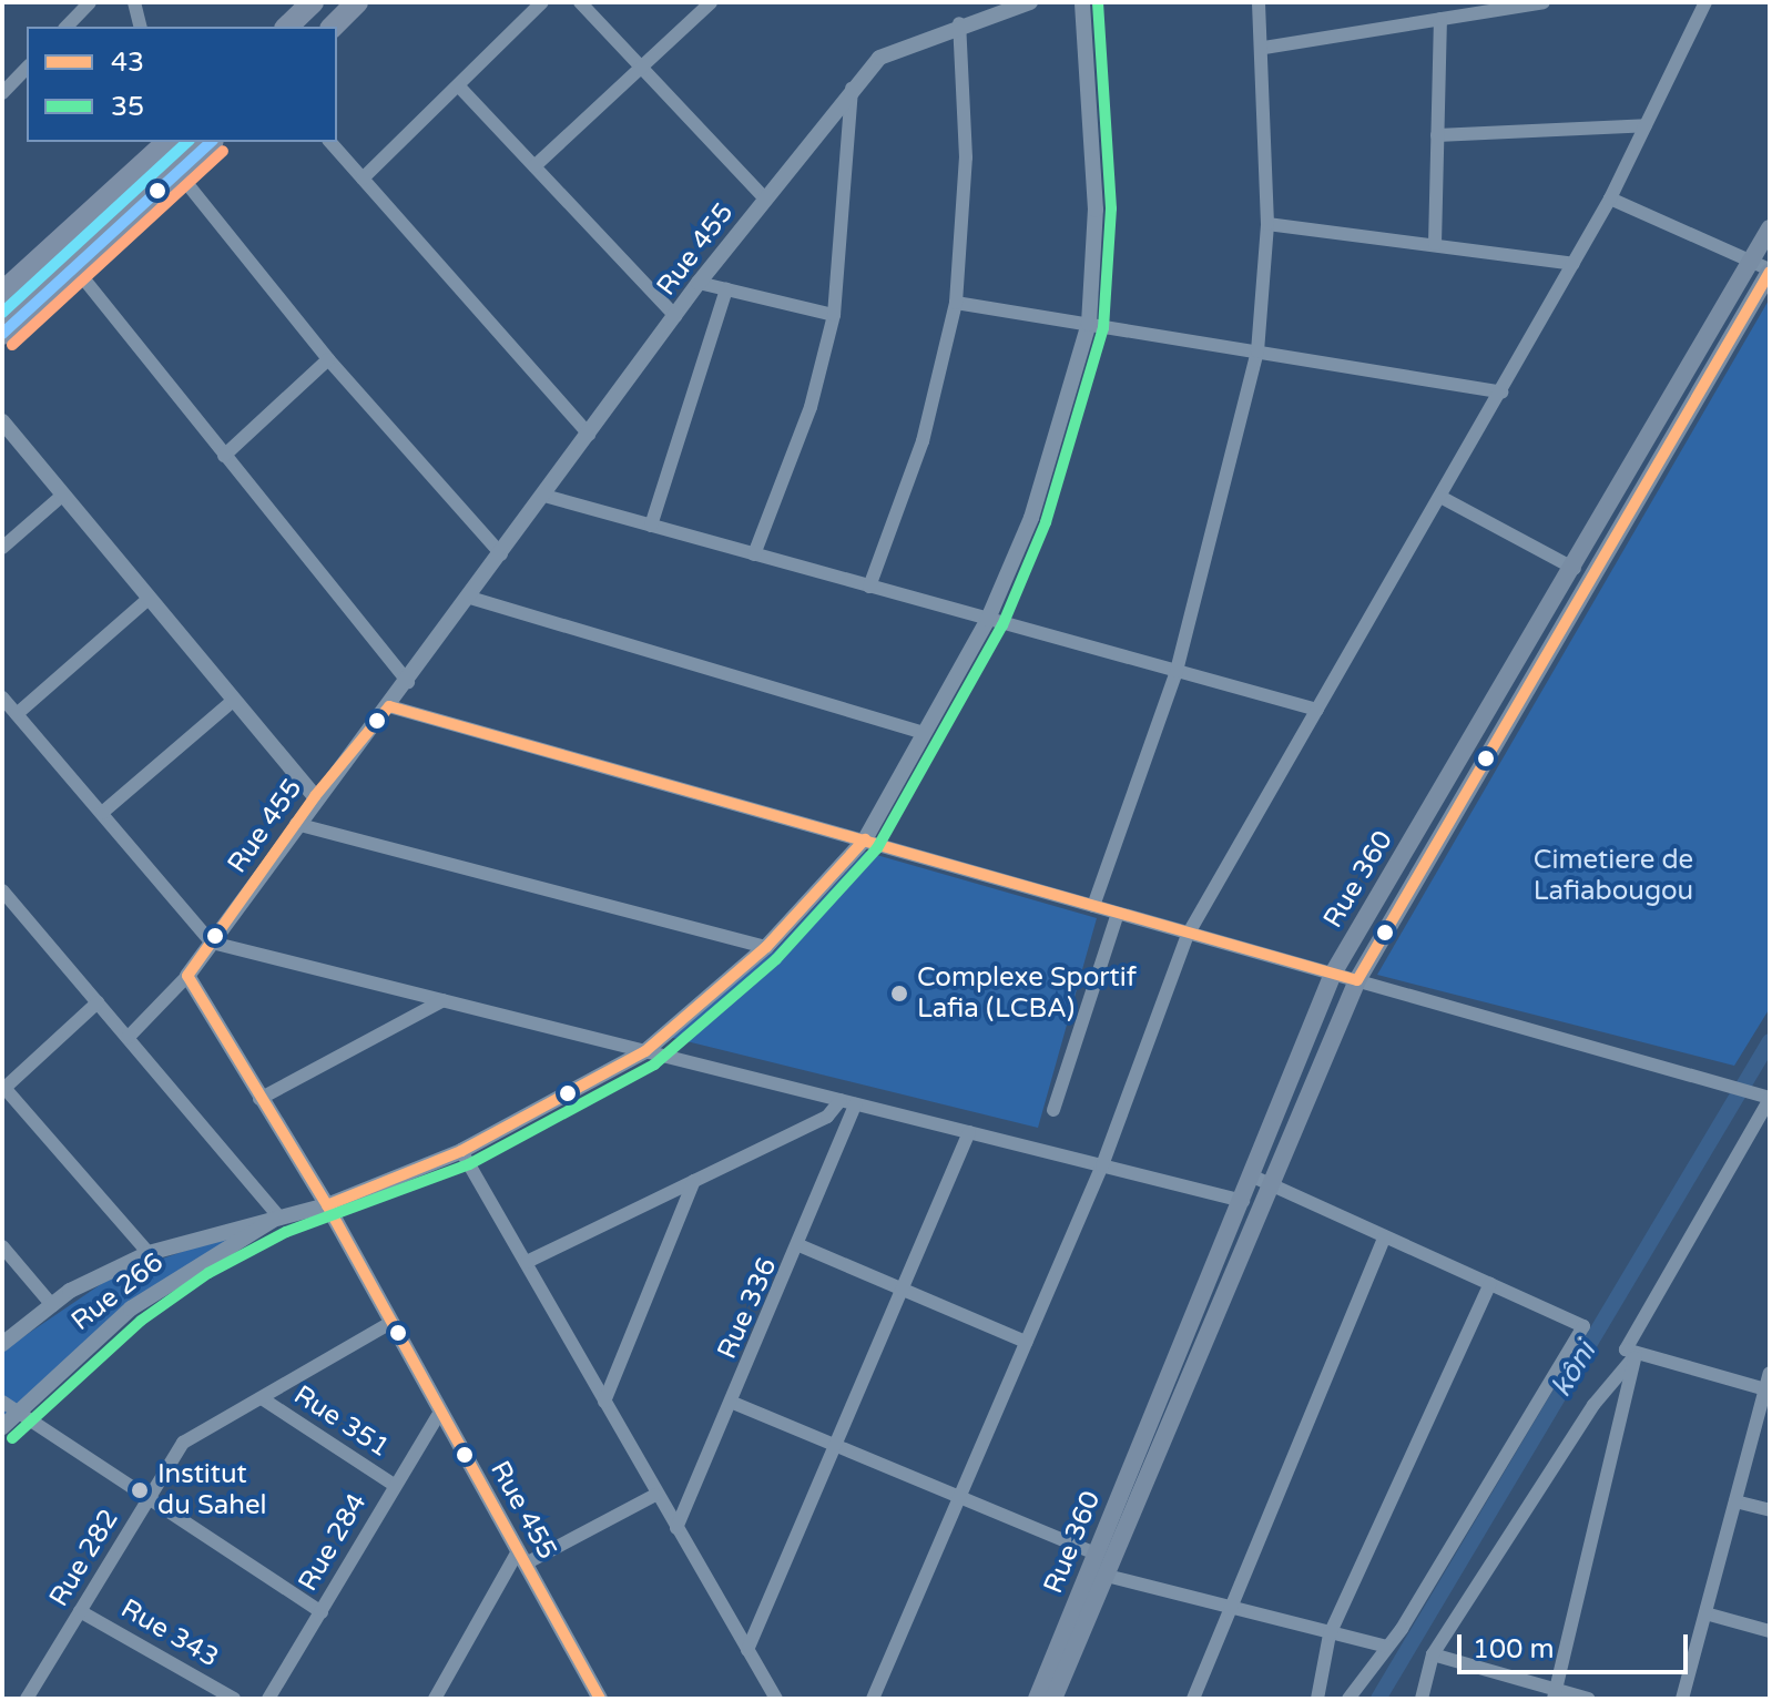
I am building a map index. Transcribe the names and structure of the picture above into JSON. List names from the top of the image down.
{
  "streets": {
    "main road": ["Rue 360"],
    "street": [
      "Rue 455",
      "Rue 266",
      "Rue 336",
      "Rue 351",
      "Rue 284",
      "Rue 282",
      "Rue 343"
    ]
  },
  "crossings": [
    ["Rue 455", "Rue 266"],
    ["Rue 455", "Rue 284"],
    ["Rue 351", "Rue 284"],
    ["Rue 351", "Rue 282"],
    ["Rue 282", "Rue 343"]
  ],
  "water": ["kôni"],
  "parks": ["Cimetiere de Lafiabougou"],
  "places": ["Complexe Sportif Lafia (LCBA)", "Institut du Sahel"],
  "lines": ["transit line 35", "transit line 43"],
  "legend": ["43", "35"],
  "scale_bar": "100 m"
}
